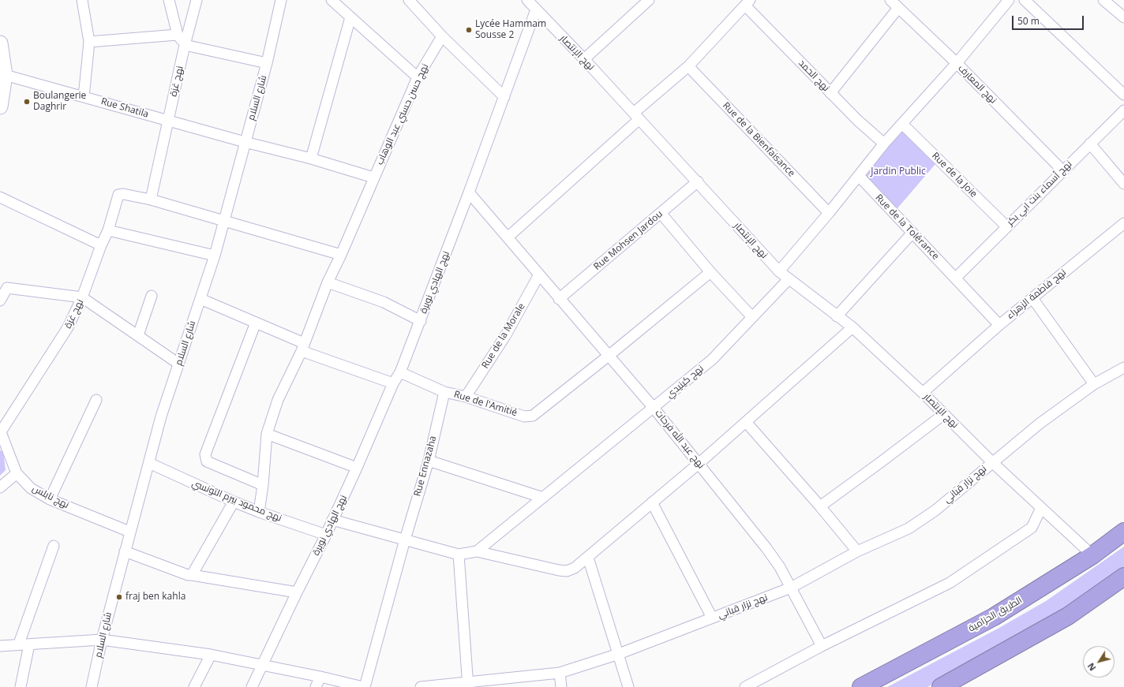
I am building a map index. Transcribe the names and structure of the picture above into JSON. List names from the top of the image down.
{
  "streets": {
    "highway": ["الطريق الحزامية"],
    "street": [
      "نهج الإنتصار",
      "نهج الحمد",
      "نهج غزة",
      "نهج المعارف",
      "شارع السلام",
      "Rue Shatila",
      "نهج حسن حسني عبد الوهاب",
      "Rue de la Bienfaisance",
      "Rue de la Joie",
      "نهج أسماء بنت ابي بكر",
      "Rue de la Tolérance",
      "Rue Mohsen Jardou",
      "نهج الهادي نويرة",
      "نهج فاطمة الزهراء",
      "Rue de la Morale",
      "نهج كينيدي",
      "Rue de l'Amitié",
      "نهج عبد الله فرحات",
      "Rue Ennazaha",
      "نهج نزار قباني",
      "نهج نابلس",
      "نهج محمود بيرم التونسي"
    ]
  },
  "crossings": [
    ["نهج الإنتصار", "Rue Mohsen Jardou"],
    ["نهج الإنتصار", "نهج كينيدي"],
    ["نهج الإنتصار", "نهج نزار قباني"],
    ["نهج الإنتصار", "الطريق الحزامية"],
    ["نهج غزة", "Rue Shatila"],
    ["نهج غزة", "نهج نابلس"],
    ["نهج المعارف", "نهج أسماء بنت ابي بكر"],
    ["شارع السلام", "Rue Shatila"],
    ["شارع السلام", "نهج نابلس"],
    ["شارع السلام", "نهج محمود بيرم التونسي"],
    ["Rue Shatila", "نهج حسن حسني عبد الوهاب"],
    ["نهج حسن حسني عبد الوهاب", "نهج محمود بيرم التونسي"],
    ["Rue de la Joie", "نهج أسماء بنت ابي بكر"],
    ["نهج أسماء بنت ابي بكر", "Rue de la Tolérance"],
    ["نهج أسماء بنت ابي بكر", "نهج فاطمة الزهراء"],
    ["Rue de la Tolérance", "نهج فاطمة الزهراء"],
    ["Rue Mohsen Jardou", "نهج عبد الله فرحات"],
    ["نهج الهادي نويرة", "Rue de l'Amitié"],
    ["نهج الهادي نويرة", "نهج عبد الله فرحات"],
    ["نهج الهادي نويرة", "نهج محمود بيرم التونسي"],
    ["Rue de la Morale", "Rue de l'Amitié"],
    ["Rue de la Morale", "نهج عبد الله فرحات"],
    ["نهج كينيدي", "نهج عبد الله فرحات"],
    ["Rue de l'Amitié", "نهج عبد الله فرحات"],
    ["Rue de l'Amitié", "Rue Ennazaha"],
    ["نهج عبد الله فرحات", "نهج نزار قباني"]
  ],
  "parks": ["Jardin Public"],
  "places": ["Lycée Hammam Sousse 2", "Boulangerie Daghrir", "fraj ben kahla"],
  "scale_bar": "50 m",
  "north": "bottom left"
}
